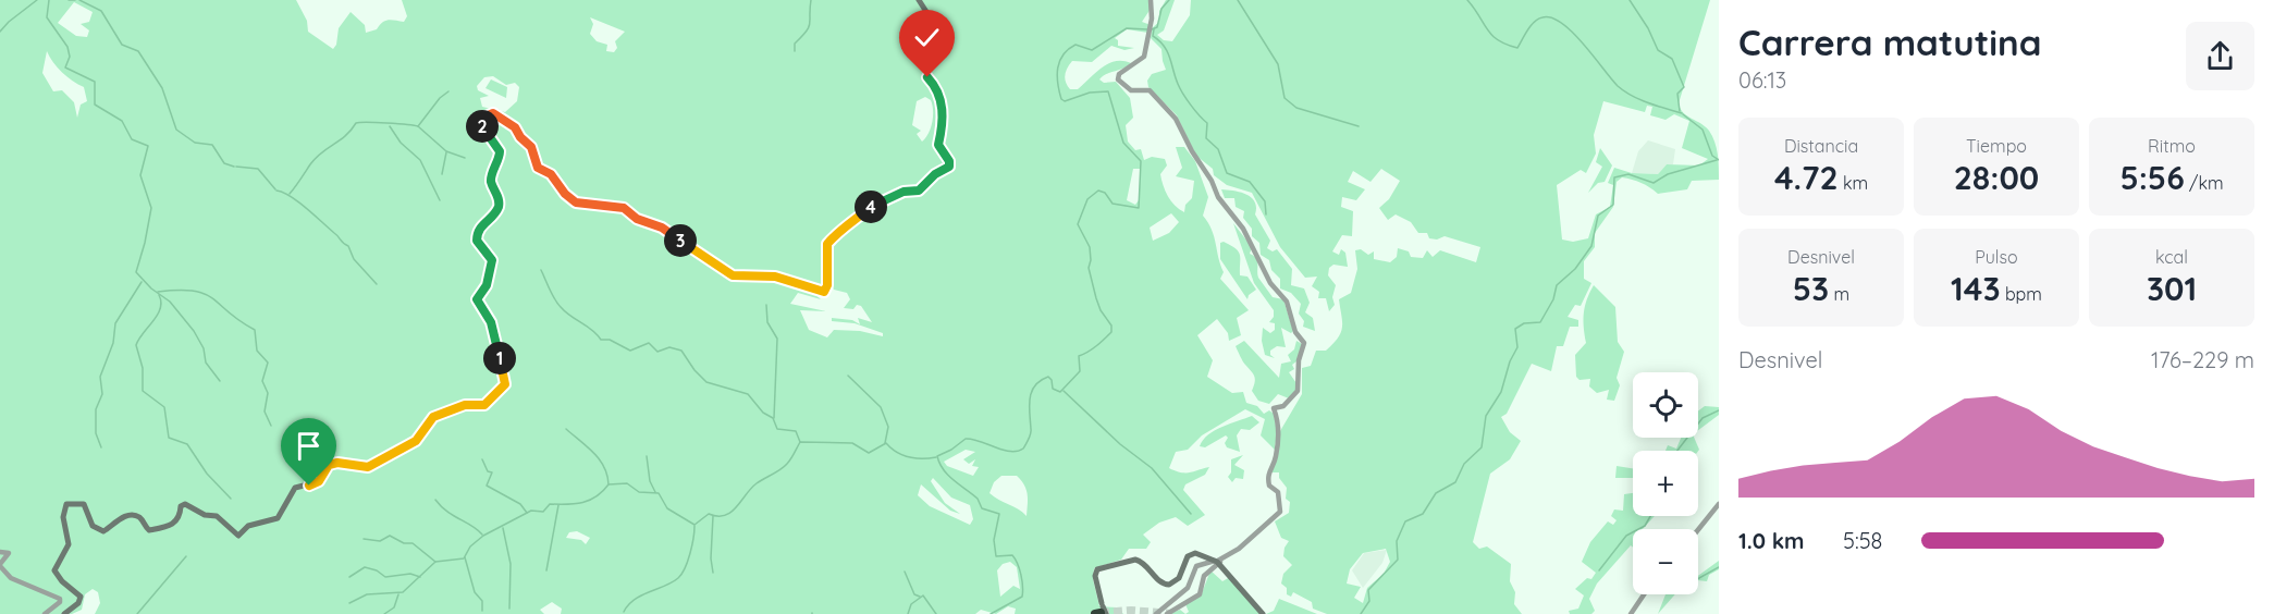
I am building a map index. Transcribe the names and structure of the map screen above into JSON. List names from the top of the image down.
{
  "page": {
    "heading": ["Carrera matutina", "06:13"],
    "pins": [
      "2",
      "4",
      "3",
      "1"
    ],
    "stats": [
      ["Distancia", "4.72 km"],
      ["Tiempo", "28:00"],
      ["Ritmo", "5:56 /km"],
      ["Desnivel", "53 m"],
      ["Pulso", "143 bpm"],
      ["kcal", "301"]
    ],
    "chart": ["Desnivel", "176–229 m"],
    "map_buttons": ["+", "−"],
    "list": [
      {
        "name": "1.0 km",
        "note": "5:58"
      }
    ]
  }
}
